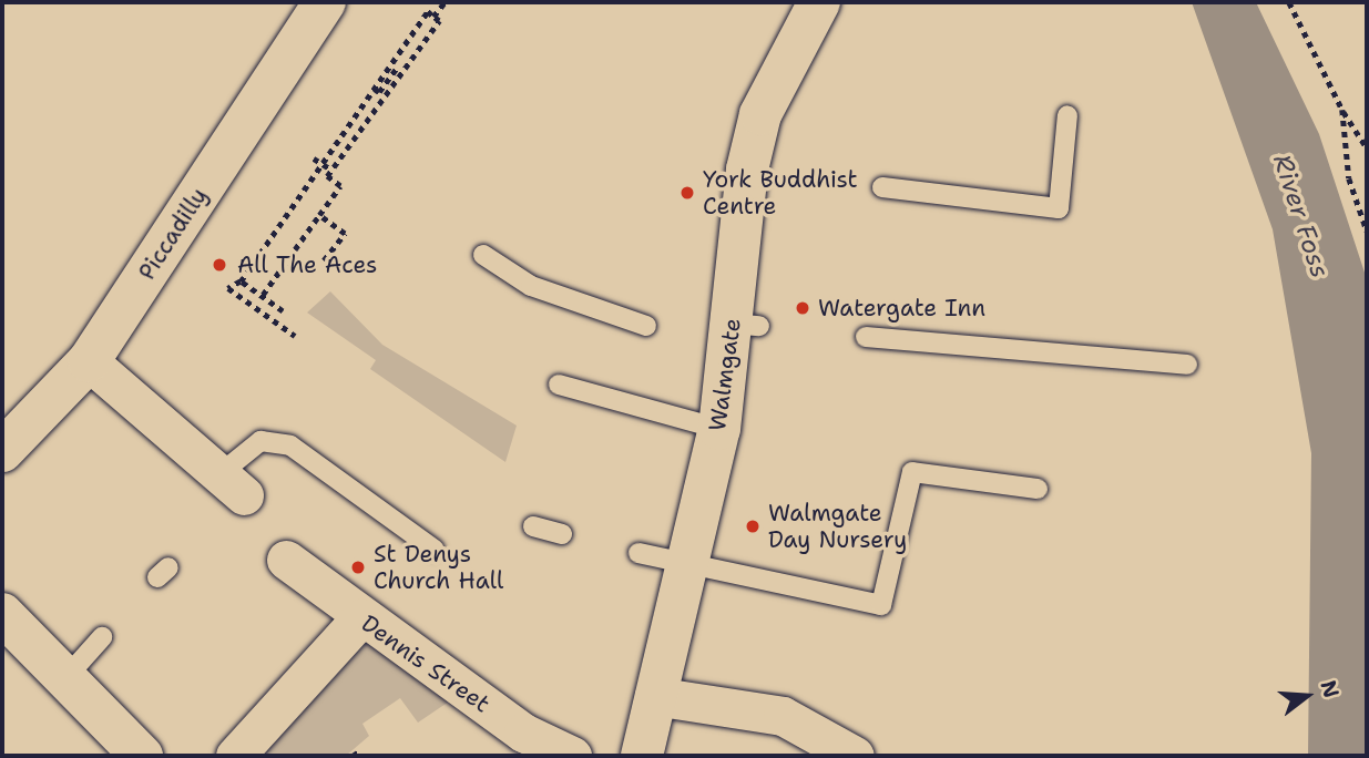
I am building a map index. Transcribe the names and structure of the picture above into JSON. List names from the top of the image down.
{
  "streets": {
    "street": ["Piccadilly", "Walmgate", "Dennis Street"]
  },
  "water": ["River Foss"],
  "places": [
    "York Buddhist Centre",
    "All The Aces",
    "Watergate Inn",
    "Walmgate Day Nursery",
    "St Denys Church Hall"
  ],
  "north": "right"
}
